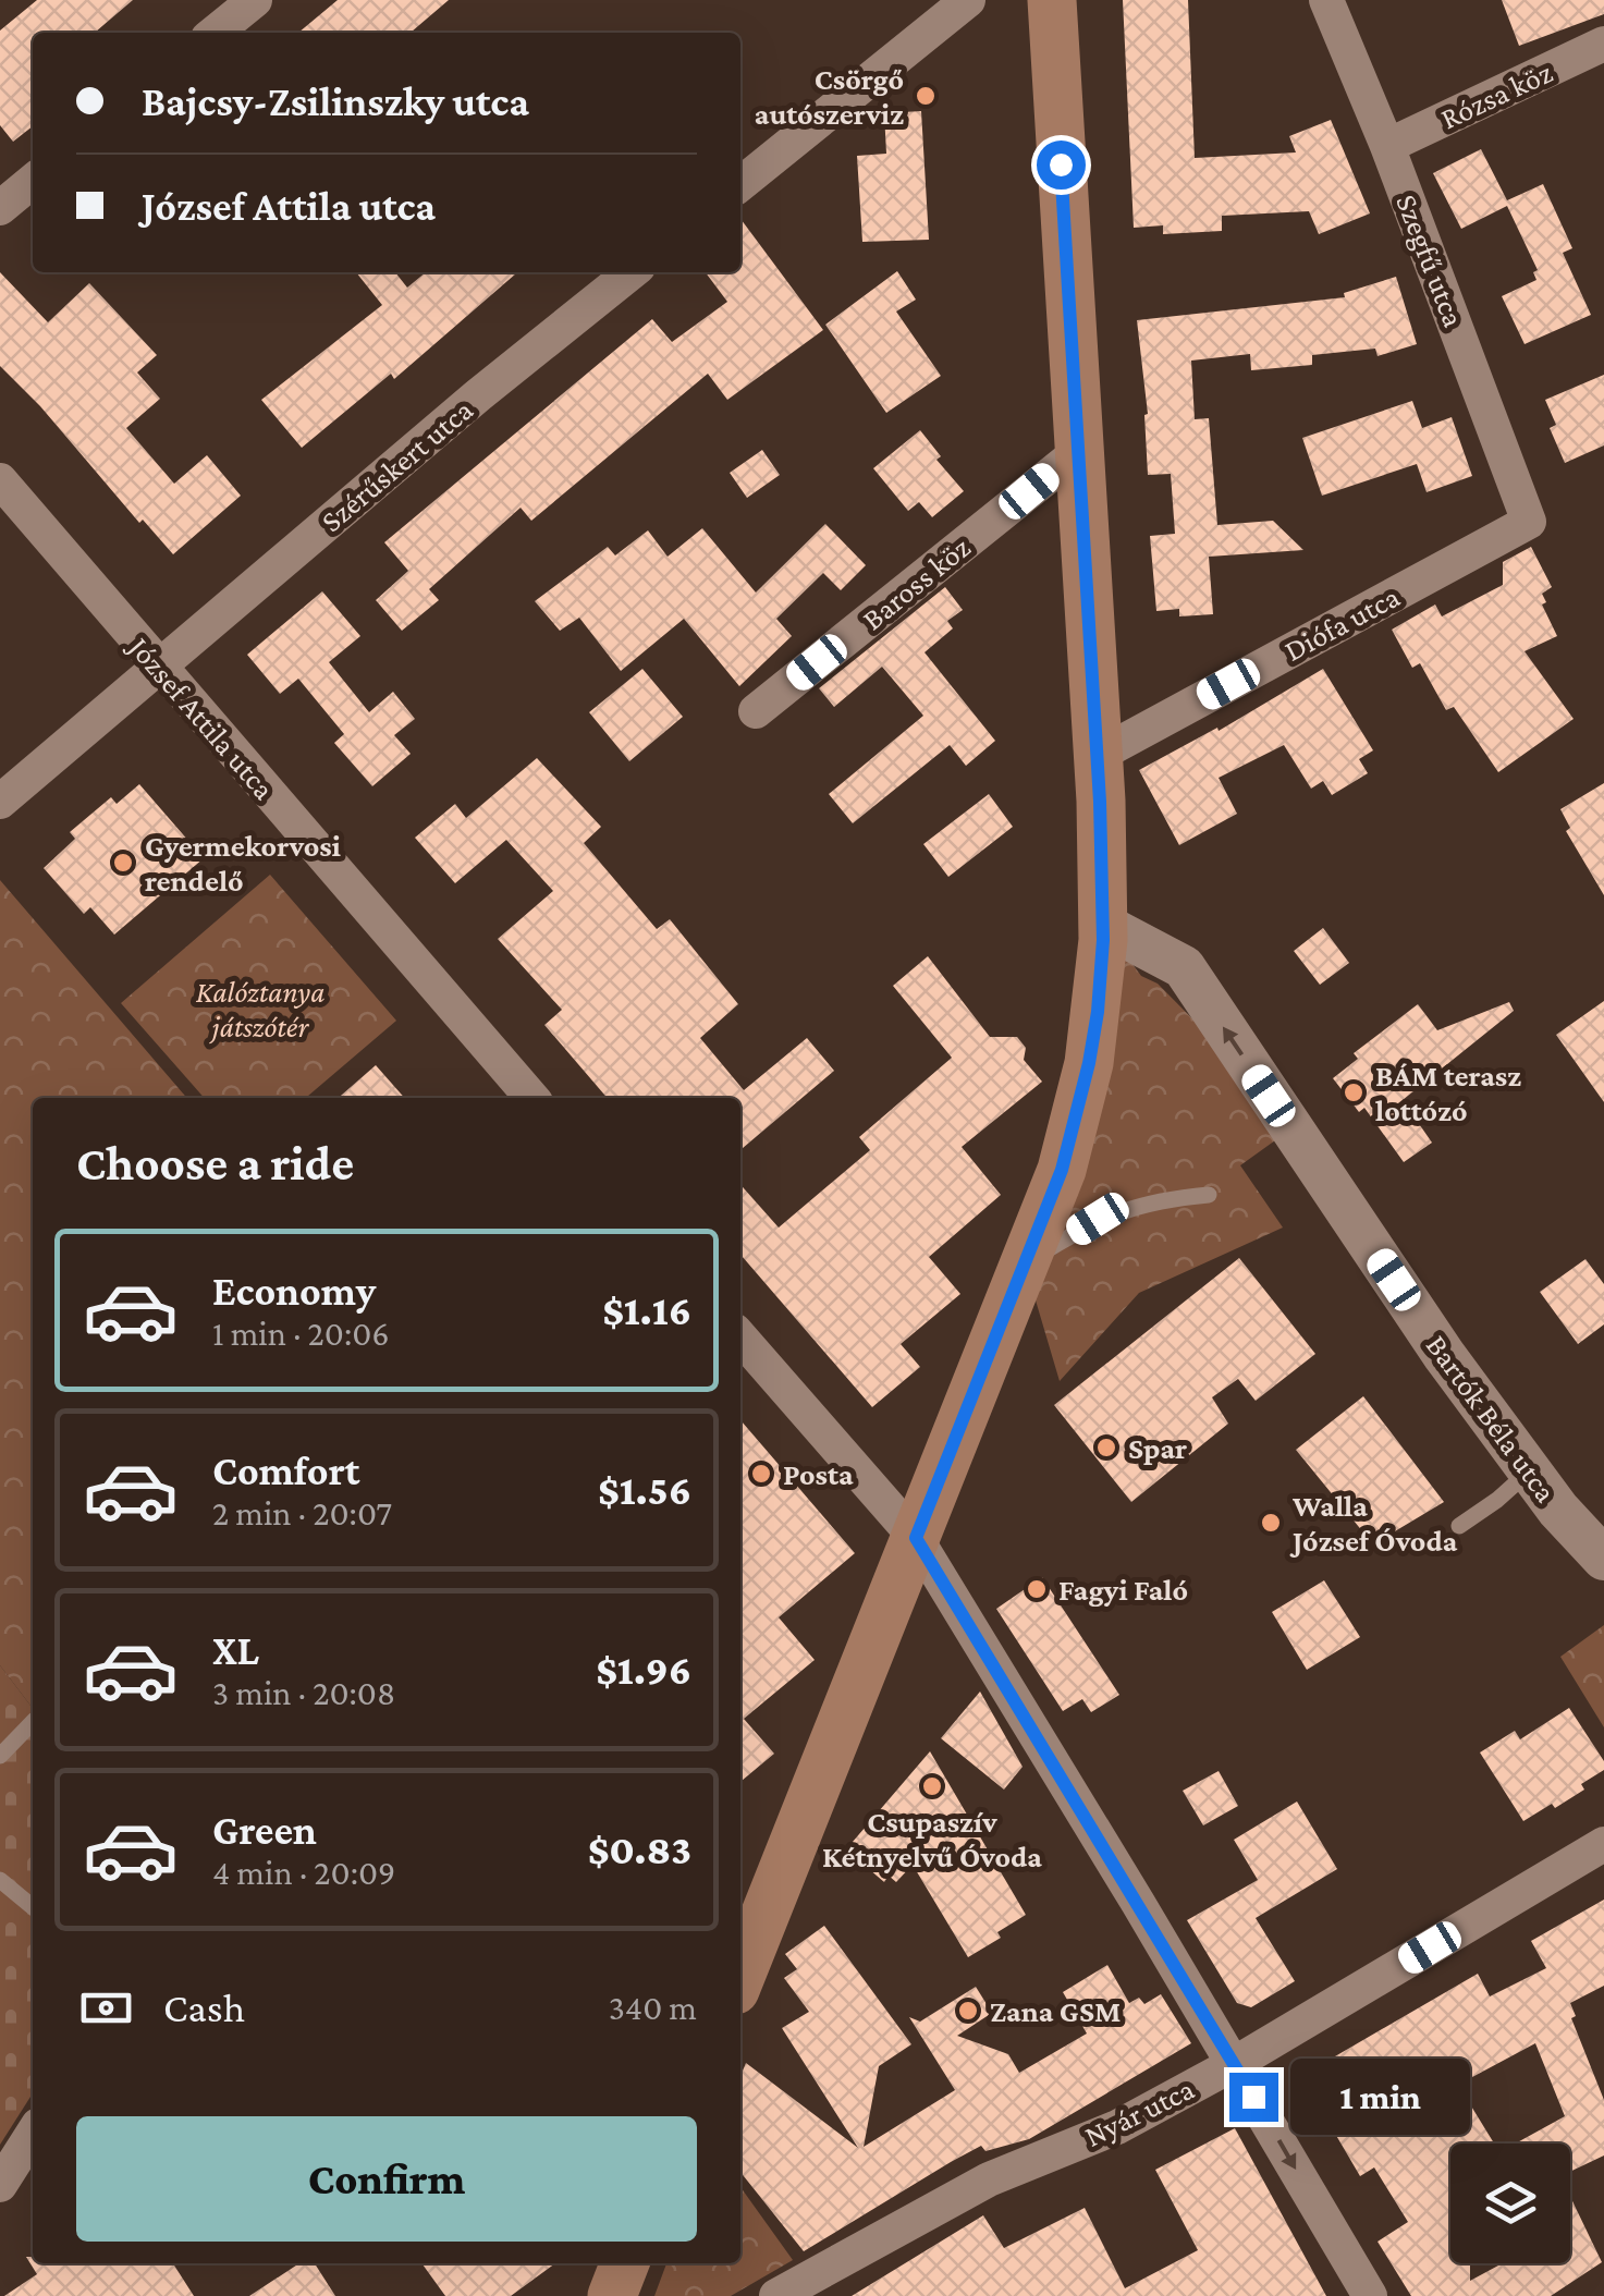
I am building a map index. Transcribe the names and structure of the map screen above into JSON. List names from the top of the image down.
{
  "streets": {
    "street": [
      "Rózsa köz",
      "Szegfű utca",
      "Szérűskert utca",
      "Baross köz",
      "Diófa utca",
      "József Attila utca",
      "Bartók Béla utca",
      "Nyár utca"
    ]
  },
  "crossings": [
    ["Rózsa köz", "Szegfű utca"],
    ["Szegfű utca", "Diófa utca"],
    ["Szérűskert utca", "József Attila utca"]
  ],
  "one_way": ["Bartók Béla utca"],
  "parks": ["Kalóztanya játszótér"],
  "places": [
    "Csörgő autószerviz",
    "Gyermekorvosi rendelő",
    "BÁM terasz lottózó",
    "Spar",
    "Posta",
    "Walla József Óvoda",
    "Fagyi Faló",
    "Csupaszív Kétnyelvű Óvoda",
    "Zana GSM"
  ],
  "page": {
    "banner": ["Bajcsy-Zsilinszky utca", "József Attila utca"],
    "heading": "Choose a ride",
    "list": [
      {
        "name": "Economy",
        "note": "1 min · 20:06",
        "value": "$1.16"
      },
      {
        "name": "Comfort",
        "note": "2 min · 20:07",
        "value": "$1.56"
      },
      {
        "name": "XL",
        "note": "3 min · 20:08",
        "value": "$1.96"
      },
      {
        "name": "Green",
        "note": "4 min · 20:09",
        "value": "$0.83"
      }
    ],
    "pay": ["Cash", "340 m"],
    "bubble": "1 min",
    "buttons": "Confirm"
  }
}
